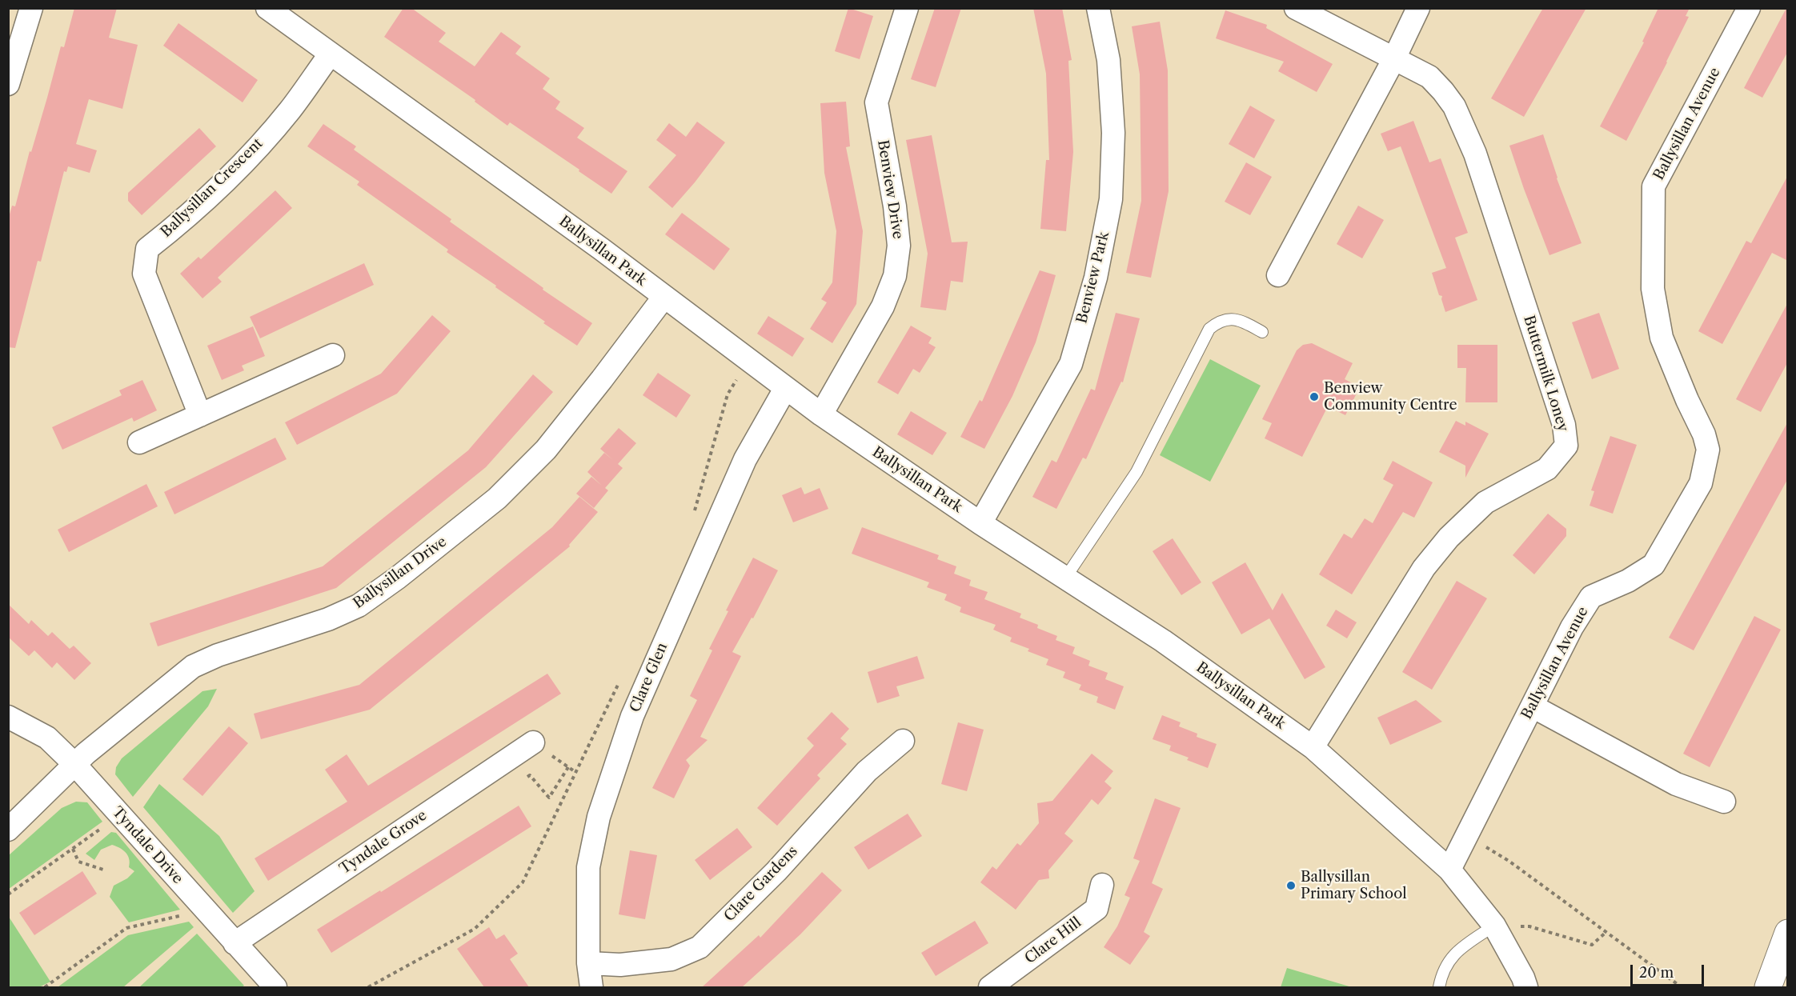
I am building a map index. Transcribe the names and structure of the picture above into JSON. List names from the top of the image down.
{
  "streets": {
    "street": [
      "Ballysillan Avenue",
      "Ballysillan Crescent",
      "Benview Drive",
      "Ballysillan Park",
      "Benview Park",
      "Buttermilk Loney",
      "Ballysillan Drive",
      "Clare Glen",
      "Tyndale Grove",
      "Tyndale Drive",
      "Clare Gardens",
      "Clare Hill"
    ]
  },
  "crossings": [
    ["Ballysillan Avenue", "Ballysillan Park"],
    ["Ballysillan Crescent", "Ballysillan Park"],
    ["Benview Drive", "Ballysillan Park"],
    ["Ballysillan Park", "Benview Park"],
    ["Ballysillan Park", "Buttermilk Loney"],
    ["Ballysillan Park", "Ballysillan Drive"],
    ["Ballysillan Park", "Clare Glen"],
    ["Ballysillan Drive", "Tyndale Drive"],
    ["Clare Glen", "Clare Gardens"],
    ["Tyndale Grove", "Tyndale Drive"]
  ],
  "places": ["Benview Community Centre", "Ballysillan Primary School"],
  "scale_bar": "20 m"
}
